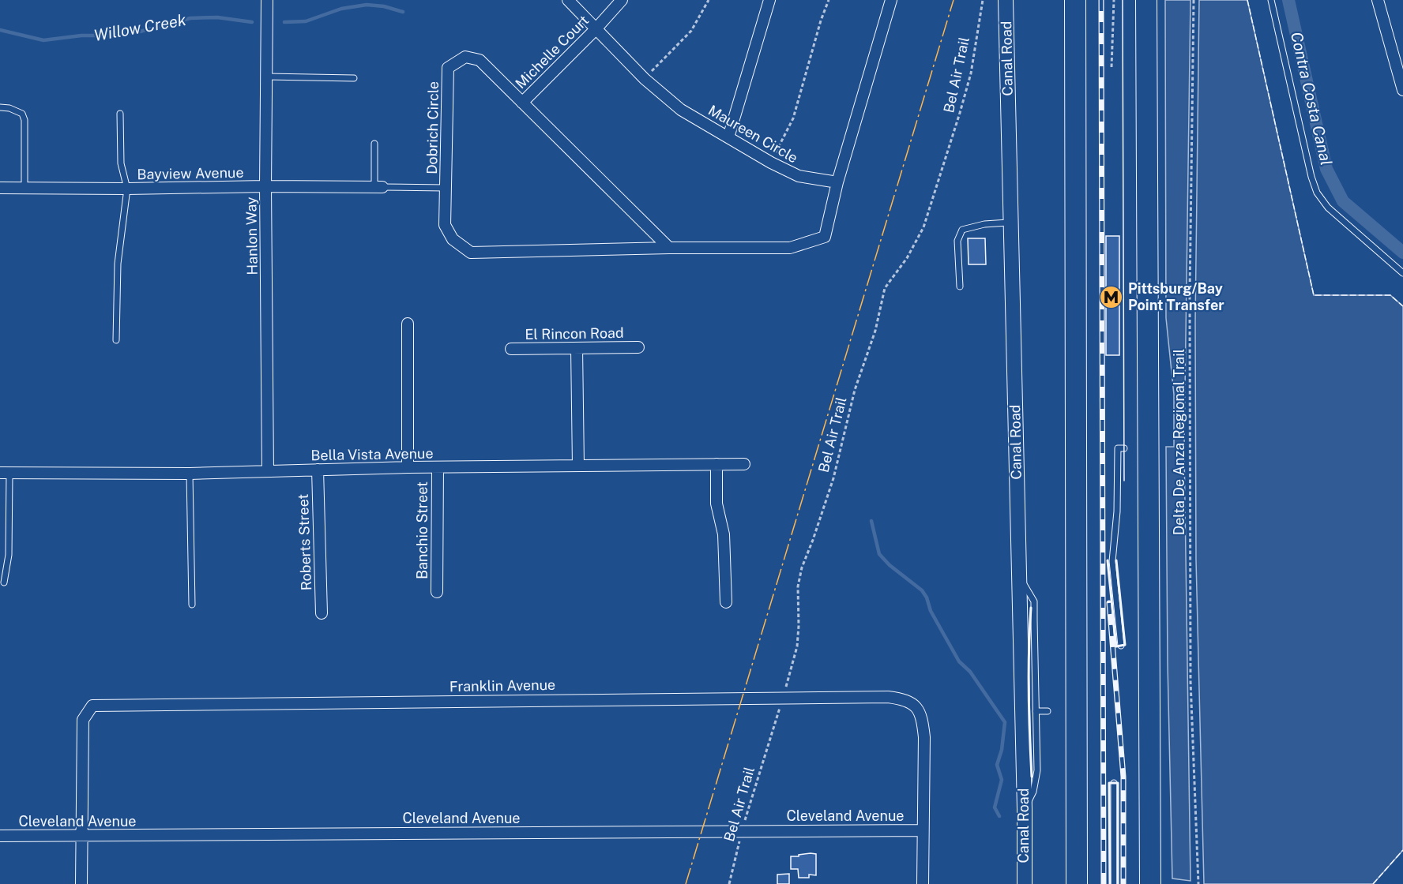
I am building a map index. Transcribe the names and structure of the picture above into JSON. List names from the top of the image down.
{
  "streets": {
    "street": [
      "Michelle Court",
      "Canal Road",
      "Dobrich Circle",
      "Maureen Circle",
      "Bayview Avenue",
      "Hanlon Way",
      "El Rincon Road",
      "Bella Vista Avenue",
      "Banchio Street",
      "Roberts Street",
      "Franklin Avenue",
      "Cleveland Avenue"
    ],
    "path": ["Bel Air Trail", "Delta De Anza Regional Trail"]
  },
  "crossings": [
    ["Michelle Court", "Dobrich Circle"],
    ["Michelle Court", "Maureen Circle"],
    ["Bel Air Trail", "Franklin Avenue"],
    ["Bel Air Trail", "Cleveland Avenue"],
    ["Dobrich Circle", "Maureen Circle"],
    ["Bayview Avenue", "Hanlon Way"],
    ["Hanlon Way", "Bella Vista Avenue"],
    ["Bella Vista Avenue", "Banchio Street"],
    ["Bella Vista Avenue", "Roberts Street"],
    ["Franklin Avenue", "Cleveland Avenue"]
  ],
  "water": ["Willow Creek", "Contra Costa Canal"],
  "places": {
    "metro station": ["Pittsburg/Bay Point Transfer"]
  }
}
